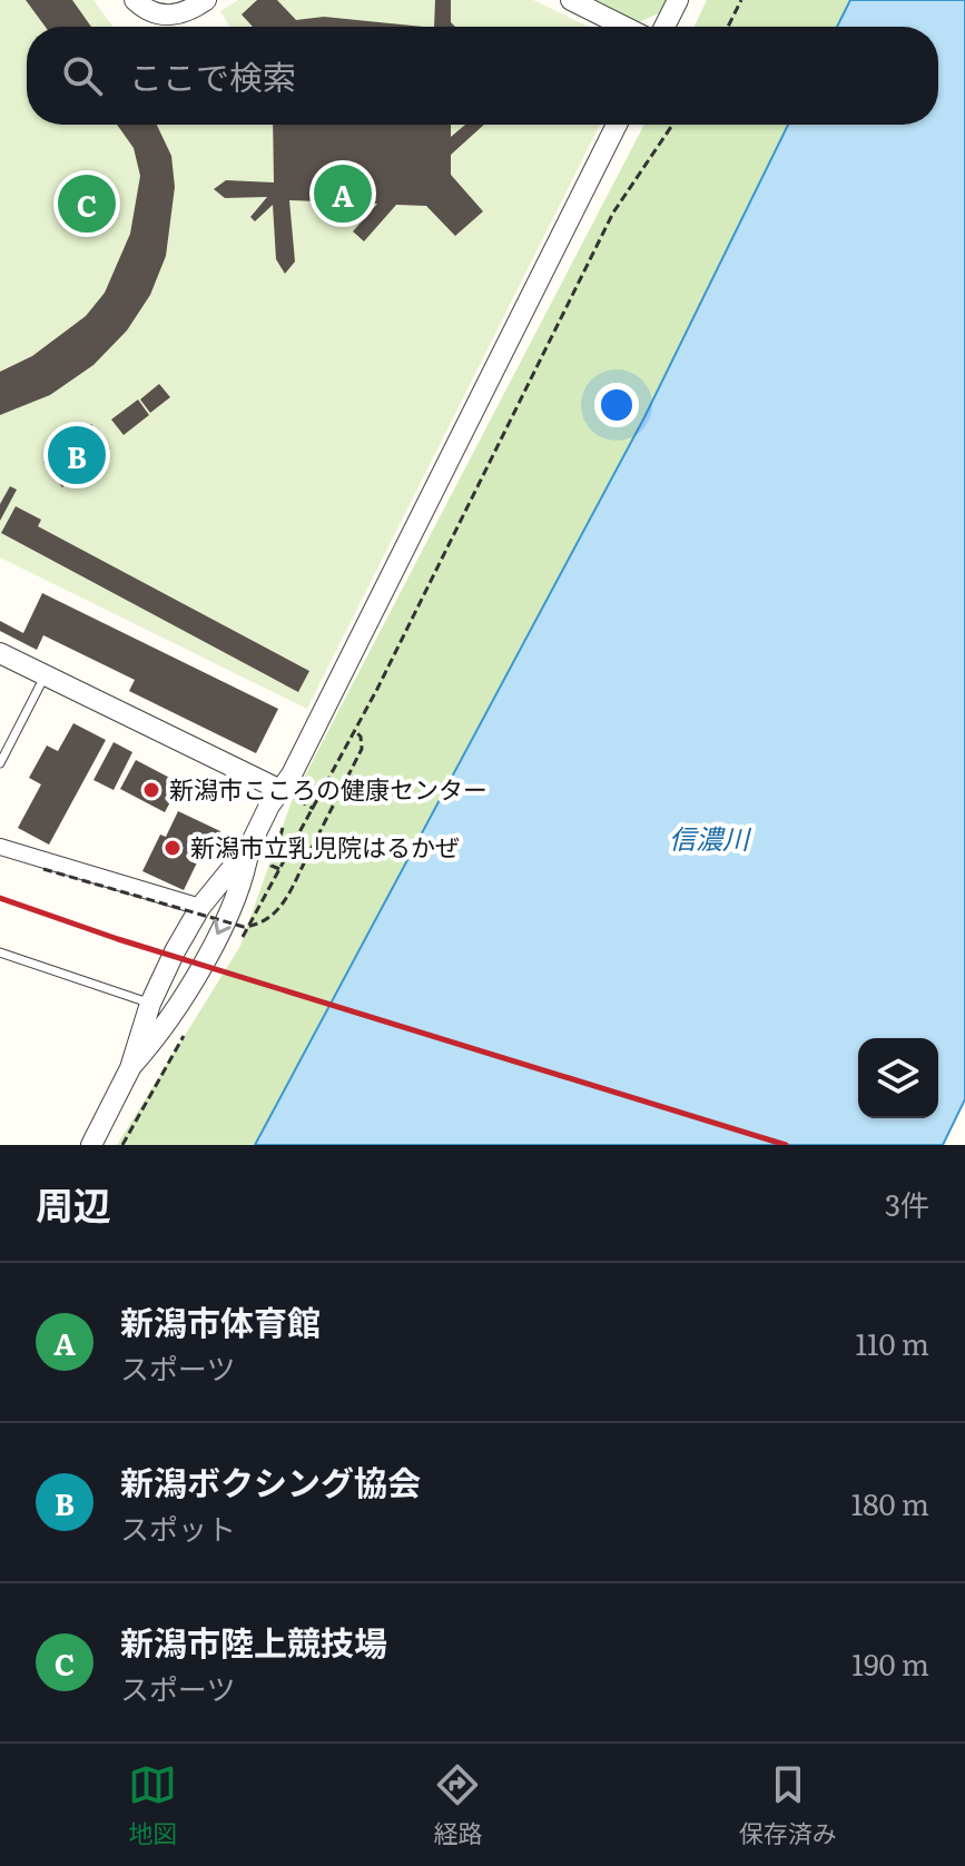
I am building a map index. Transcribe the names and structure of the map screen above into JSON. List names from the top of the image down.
{
  "water": ["信濃川"],
  "places": ["新潟市こころの健康センター", "新潟市立乳児院はるかぜ"],
  "page": {
    "search": "ここで検索",
    "pins": ["A", "C", "B"],
    "heading": ["周辺", "3件"],
    "list": [
      {
        "mark": "A",
        "name": "新潟市体育館",
        "note": "スポーツ",
        "value": "110 m"
      },
      {
        "mark": "B",
        "name": "新潟ボクシング協会",
        "note": "スポット",
        "value": "180 m"
      },
      {
        "mark": "C",
        "name": "新潟市陸上競技場",
        "note": "スポーツ",
        "value": "190 m"
      }
    ],
    "nav": ["地図", "経路", "保存済み"]
  }
}
